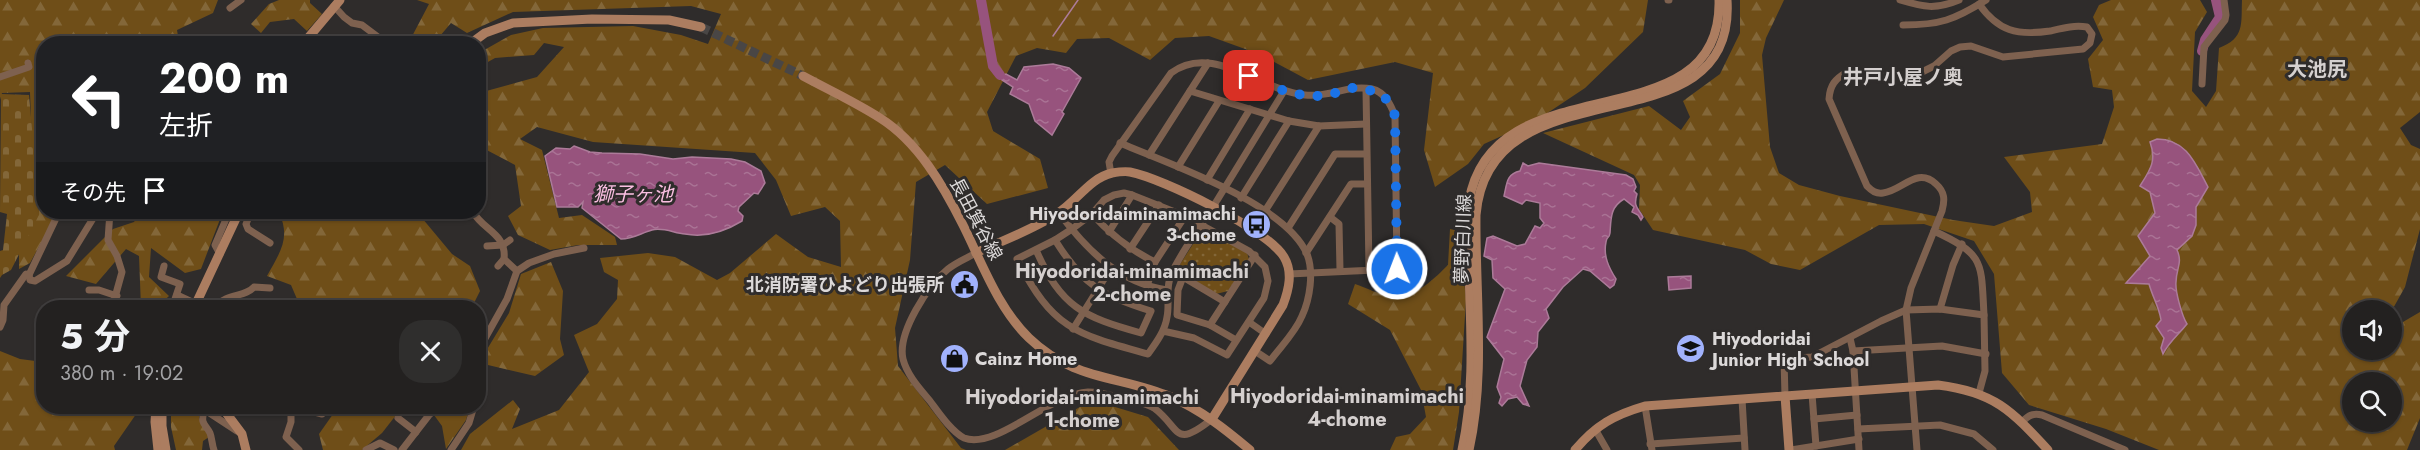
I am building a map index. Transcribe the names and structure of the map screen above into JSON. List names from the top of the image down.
{
  "streets": {
    "street": ["長田箕谷線", "夢野白川線"]
  },
  "districts": [
    "大池尻",
    "井戸小屋ノ奥",
    "Hiyodoridai-minamimachi 2-chome",
    "Hiyodoridai-minamimachi 4-chome",
    "Hiyodoridai-minamimachi 1-chome"
  ],
  "water": ["獅子ヶ池"],
  "places": {
    "bus stop": ["Hiyodoridaiminamimachi 3-chome"],
    "public building": ["北消防署ひよどり出張所"],
    "school or university": ["Hiyodoridai Junior High School"],
    "shop": ["Cainz Home"]
  },
  "page": {
    "turn": ["200 m", "左折"],
    "then": "その先",
    "heading": ["5 分", "380 m · 19:02"]
  }
}
